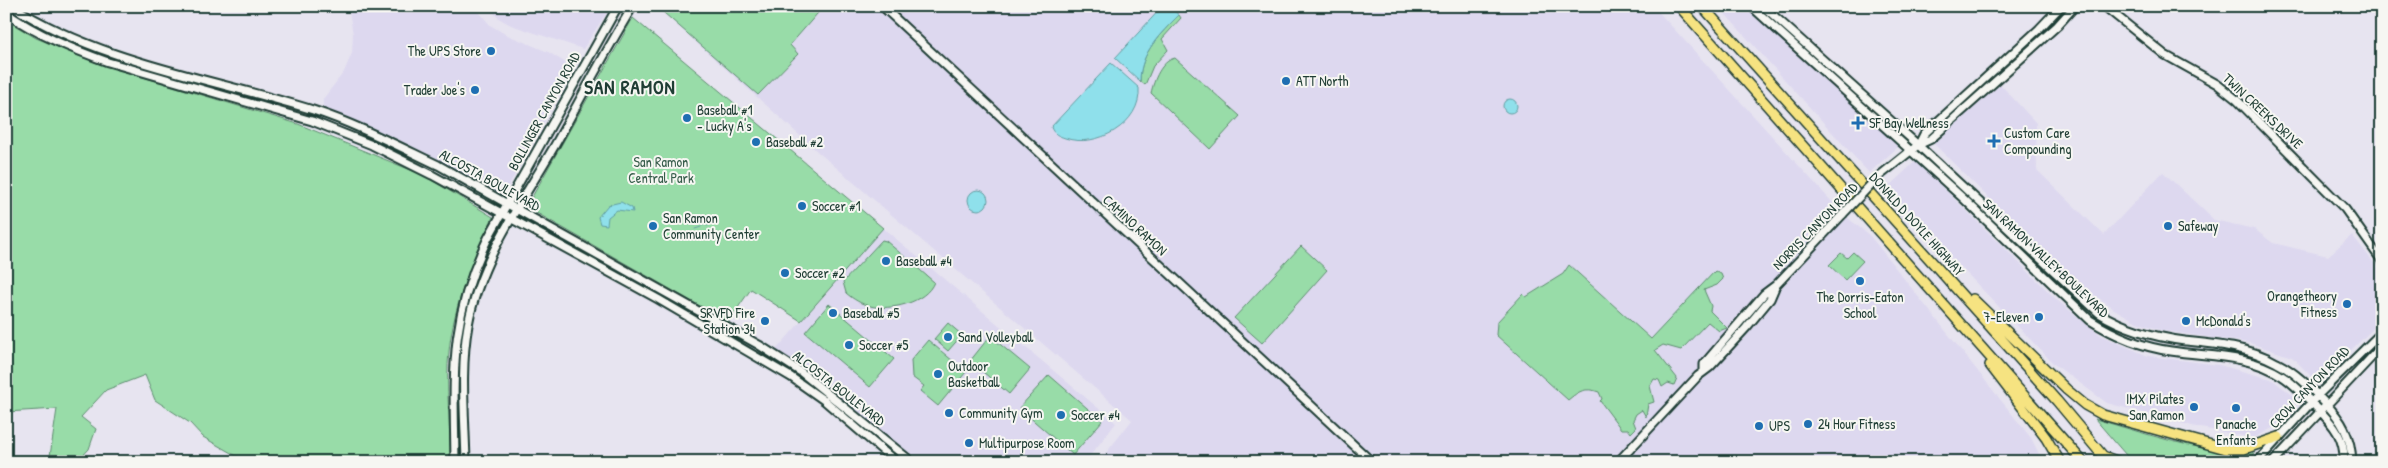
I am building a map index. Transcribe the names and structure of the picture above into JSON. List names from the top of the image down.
{
  "streets": {
    "highway": ["DONALD D DOYLE HIGHWAY"],
    "main road": [
      "BOLLINGER CANYON ROAD",
      "TWIN CREEKS DRIVE",
      "ALCOSTA BOULEVARD",
      "CAMINO RAMON",
      "NORRIS CANYON ROAD",
      "SAN RAMON VALLEY BOULEVARD",
      "CROW CANYON ROAD"
    ]
  },
  "crossings": [
    ["BOLLINGER CANYON ROAD", "ALCOSTA BOULEVARD"],
    ["NORRIS CANYON ROAD", "SAN RAMON VALLEY BOULEVARD"],
    ["SAN RAMON VALLEY BOULEVARD", "CROW CANYON ROAD"]
  ],
  "districts": ["SAN RAMON"],
  "parks": ["San Ramon Central Park"],
  "places": {
    "other": [
      "The UPS Store",
      "ATT North",
      "Trader Joe's",
      "Baseball #1 - Lucky A's",
      "Baseball #2",
      "Soccer #1",
      "San Ramon Community Center",
      "Safeway",
      "Baseball #4",
      "Soccer #2",
      "The Dorris-Eaton School",
      "Orangetheory Fitness",
      "Baseball #5",
      "7-Eleven",
      "SRVFD Fire Station 34",
      "McDonald's",
      "Sand Volleyball",
      "Soccer #5",
      "Outdoor Basketball",
      "IMX Pilates San Ramon",
      "Panache Enfants",
      "Community Gym",
      "Soccer #4",
      "24 Hour Fitness",
      "UPS",
      "Multipurpose Room"
    ],
    "health": ["SF Bay Wellness", "Custom Care Compounding"]
  }
}
